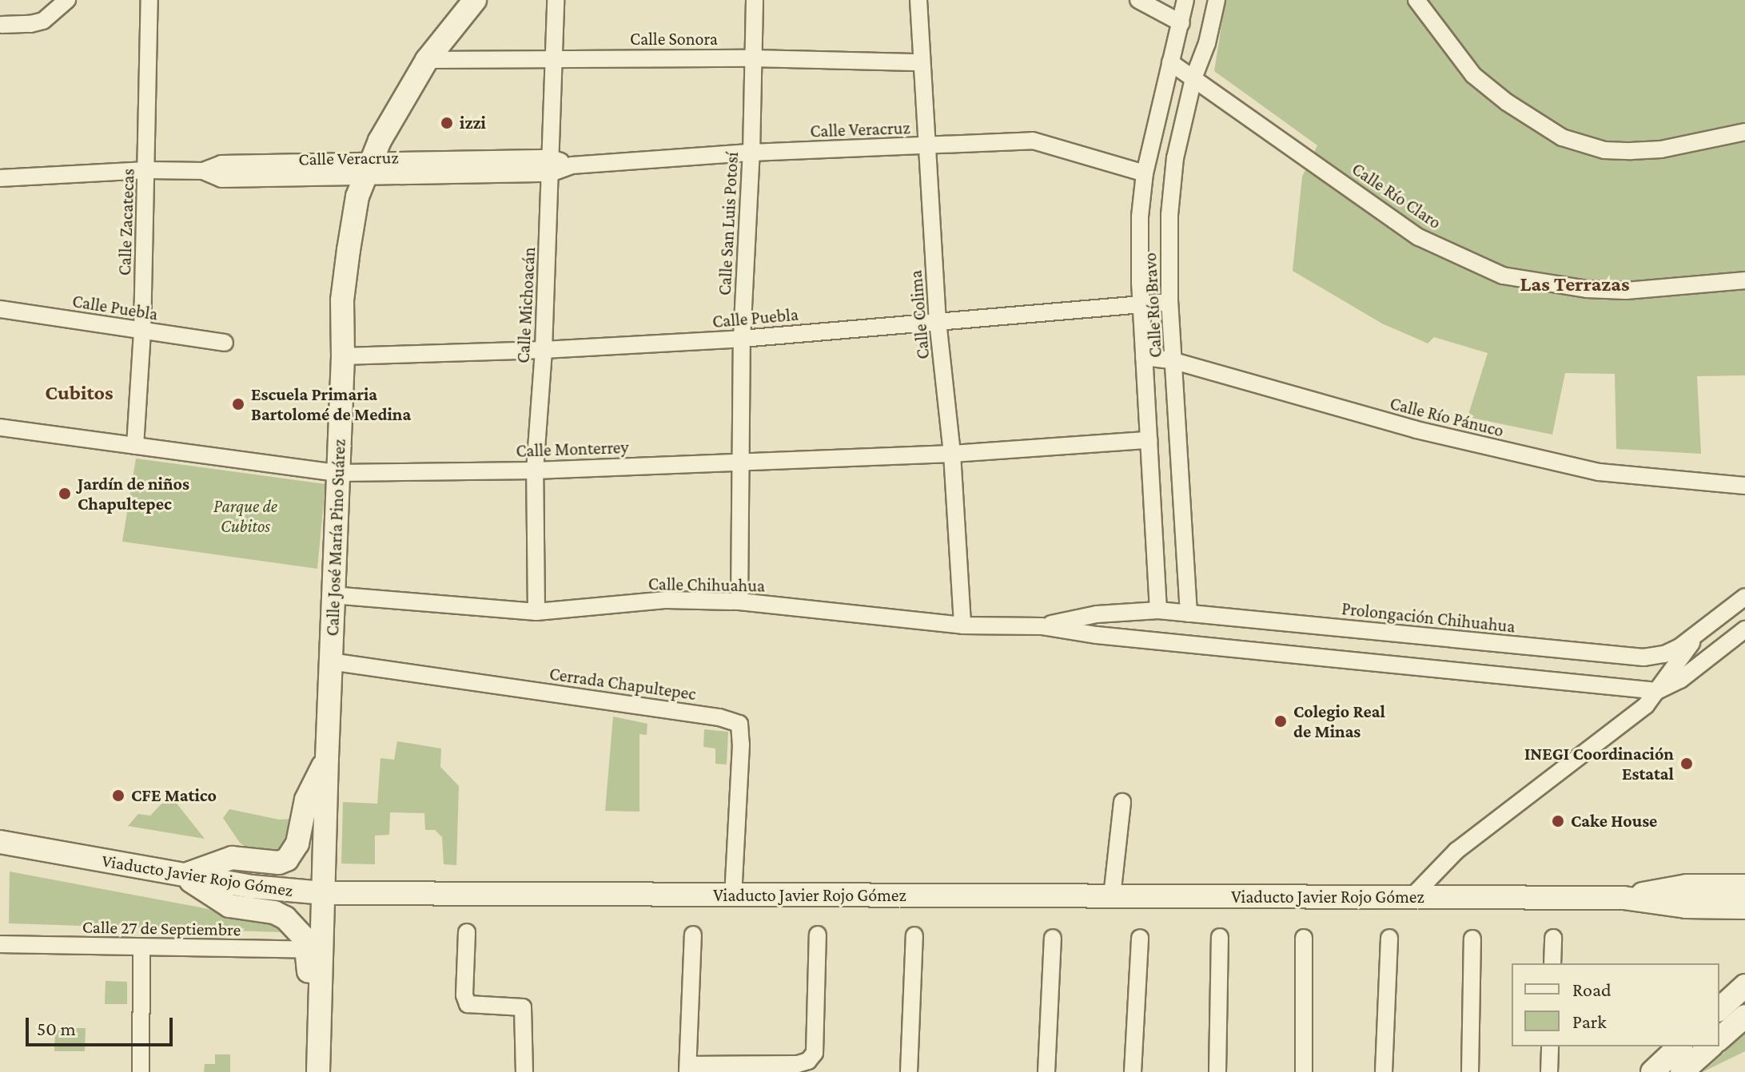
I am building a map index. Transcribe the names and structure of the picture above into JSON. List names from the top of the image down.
{
  "streets": {
    "main road": ["Calle José María Pino Suárez", "Viaducto Javier Rojo Gómez"],
    "street": [
      "Calle Sonora",
      "Calle Veracruz",
      "Calle Río Claro",
      "Calle Zacatecas",
      "Calle San Luis Potosí",
      "Calle Michoacán",
      "Calle Río Bravo",
      "Calle Puebla",
      "Calle Colima",
      "Calle Río Pánuco",
      "Calle Monterrey",
      "Calle Chihuahua",
      "Prolongación Chihuahua",
      "Cerrada Chapultepec",
      "Calle 27 de Septiembre"
    ]
  },
  "crossings": [
    ["Calle Sonora", "Calle San Luis Potosí"],
    ["Calle Sonora", "Calle Michoacán"],
    ["Calle Sonora", "Calle Colima"],
    ["Calle Sonora", "Calle José María Pino Suárez"],
    ["Calle Veracruz", "Calle Zacatecas"],
    ["Calle Veracruz", "Calle San Luis Potosí"],
    ["Calle Veracruz", "Calle Michoacán"],
    ["Calle Veracruz", "Calle Río Bravo"],
    ["Calle Veracruz", "Calle Colima"],
    ["Calle Veracruz", "Calle José María Pino Suárez"],
    ["Calle Río Claro", "Calle Río Bravo"],
    ["Calle Zacatecas", "Calle Puebla"],
    ["Calle Zacatecas", "Calle Monterrey"],
    ["Calle San Luis Potosí", "Calle Puebla"],
    ["Calle San Luis Potosí", "Calle Monterrey"],
    ["Calle San Luis Potosí", "Calle Chihuahua"],
    ["Calle Michoacán", "Calle Puebla"],
    ["Calle Michoacán", "Calle Monterrey"],
    ["Calle Michoacán", "Calle Chihuahua"],
    ["Calle Río Bravo", "Calle Puebla"],
    ["Calle Río Bravo", "Calle Río Pánuco"],
    ["Calle Río Bravo", "Calle Monterrey"],
    ["Calle Río Bravo", "Calle Chihuahua"],
    ["Calle Río Bravo", "Prolongación Chihuahua"],
    ["Calle Puebla", "Calle Colima"],
    ["Calle Puebla", "Calle José María Pino Suárez"],
    ["Calle Colima", "Calle Monterrey"],
    ["Calle Colima", "Calle Chihuahua"],
    ["Calle Monterrey", "Calle José María Pino Suárez"],
    ["Calle José María Pino Suárez", "Calle Chihuahua"],
    ["Calle José María Pino Suárez", "Cerrada Chapultepec"],
    ["Calle José María Pino Suárez", "Viaducto Javier Rojo Gómez"],
    ["Calle José María Pino Suárez", "Calle 27 de Septiembre"],
    ["Calle Chihuahua", "Prolongación Chihuahua"],
    ["Cerrada Chapultepec", "Viaducto Javier Rojo Gómez"]
  ],
  "districts": ["Las Terrazas", "Cubitos"],
  "parks": ["Parque de Cubitos"],
  "places": [
    "izzi",
    "Escuela Primaria Bartolomé de Medina",
    "Jardín de niños Chapultepec",
    "Colegio Real de Minas",
    "INEGI Coordinación Estatal",
    "CFE Matico",
    "Cake House"
  ],
  "legend": ["Road", "Park"],
  "scale_bar": "50 m"
}
